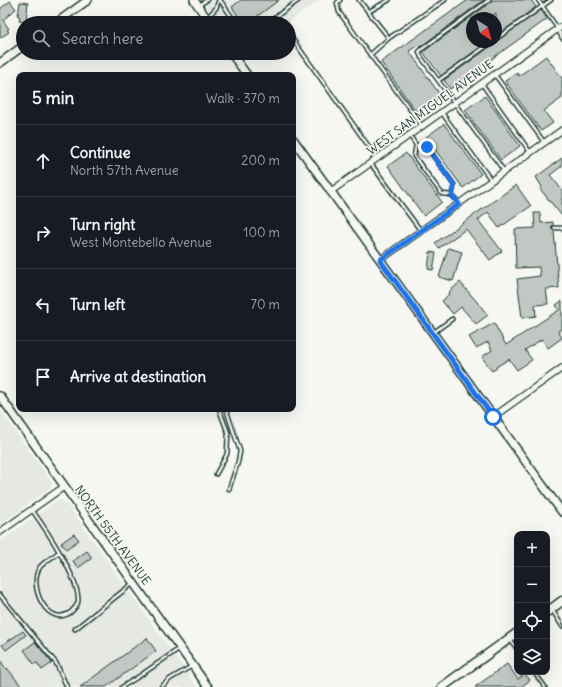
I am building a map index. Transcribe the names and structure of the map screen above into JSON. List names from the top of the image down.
{
  "streets": {
    "street": ["WEST SAN MIGUEL AVENUE", "NORTH 55TH AVENUE"]
  },
  "north": "bottom right",
  "page": {
    "search": "Search here",
    "heading": ["5 min", "Walk · 370 m"],
    "list": [
      ["Continue", "North 57th Avenue", "200 m"],
      ["Turn right", "West Montebello Avenue", "100 m"],
      ["Turn left", "70 m"],
      "Arrive at destination"
    ],
    "map_buttons": ["+", "−"]
  }
}
